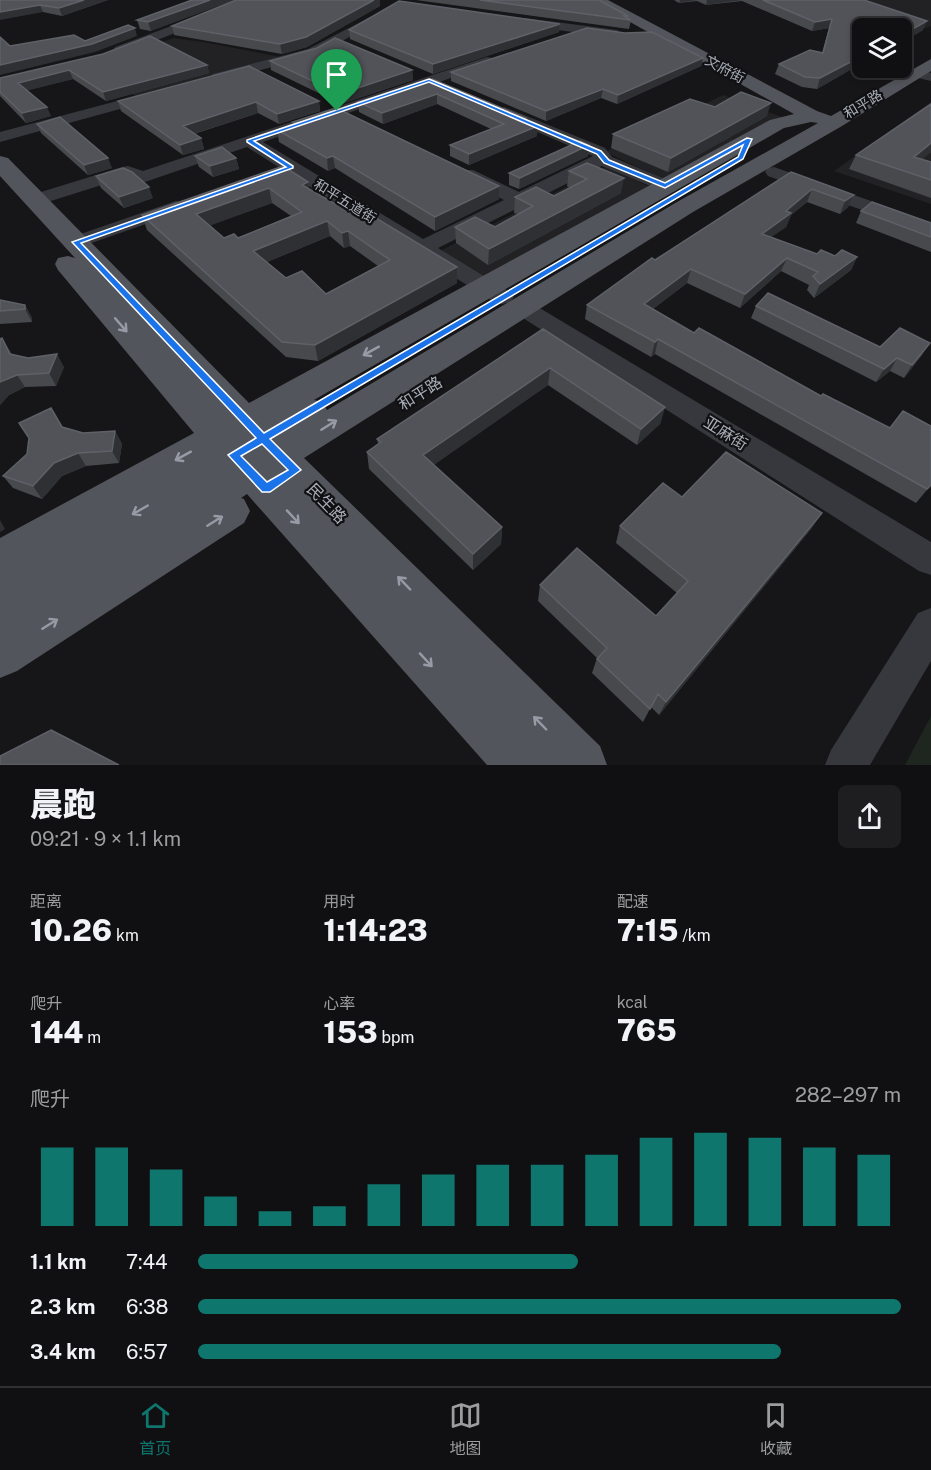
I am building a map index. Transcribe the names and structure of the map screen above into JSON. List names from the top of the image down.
{
  "streets": {
    "main road": ["文府街", "和平路", "民生路"],
    "street": ["和平五道街", "亚麻街"]
  },
  "crossings": [
    ["文府街", "和平路"],
    ["和平路", "和平五道街"],
    ["和平路", "亚麻街"],
    ["和平路", "民生路"],
    ["和平五道街", "亚麻街"]
  ],
  "page": {
    "heading": ["晨跑", "09:21 · 9 × 1.1 km"],
    "stats": [
      ["距离", "10.26 km"],
      ["用时", "1:14:23"],
      ["配速", "7:15 /km"],
      ["爬升", "144 m"],
      ["心率", "153 bpm"],
      ["kcal", "765"]
    ],
    "chart": ["爬升", "282–297 m"],
    "list": [
      {
        "name": "1.1 km",
        "note": "7:44"
      },
      {
        "name": "2.3 km",
        "note": "6:38"
      },
      {
        "name": "3.4 km",
        "note": "6:57"
      }
    ],
    "tabs": ["首页", "地图", "收藏"]
  }
}
